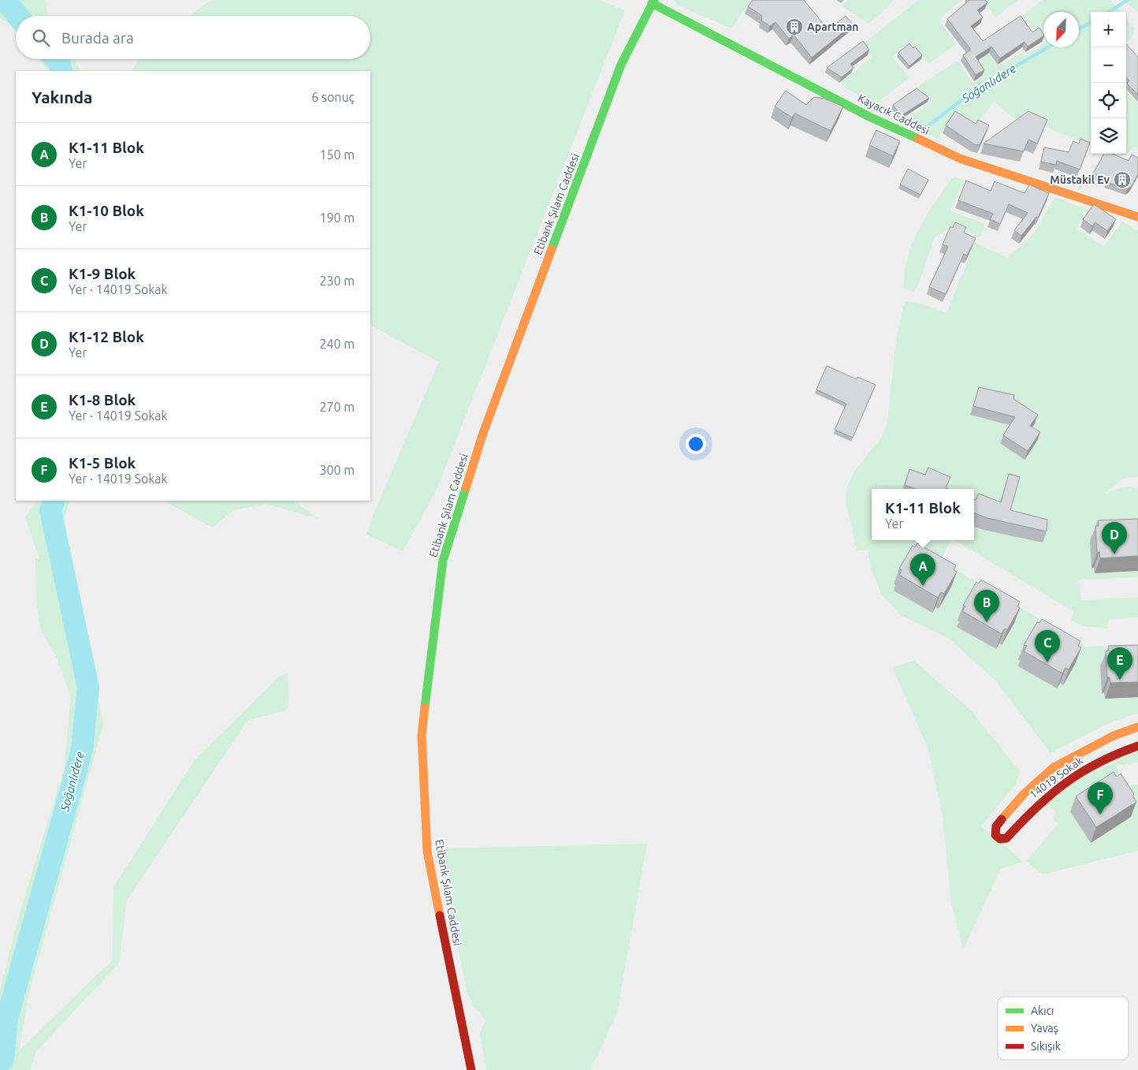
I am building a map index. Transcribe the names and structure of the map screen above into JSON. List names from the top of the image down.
{
  "streets": {
    "street": ["Kayacık Caddesi", "Etibank Şılam Caddesi", "14019 Sokak"]
  },
  "crossings": [
    ["Kayacık Caddesi", "Etibank Şılam Caddesi"]
  ],
  "water": ["Soğanlıdere"],
  "places": {
    "building": ["Apartman", "Müstakil Ev"]
  },
  "legend": ["Akıcı", "Yavaş", "Sıkışık"],
  "north": "bottom left",
  "page": {
    "map_buttons": ["+", "−"],
    "search": "Burada ara",
    "heading": ["Yakında", "6 sonuç"],
    "list": [
      {
        "mark": "A",
        "name": "K1-11 Blok",
        "note": "Yer",
        "value": "150 m"
      },
      {
        "mark": "B",
        "name": "K1-10 Blok",
        "note": "Yer",
        "value": "190 m"
      },
      {
        "mark": "C",
        "name": "K1-9 Blok",
        "note": "Yer · 14019 Sokak",
        "value": "230 m"
      },
      {
        "mark": "D",
        "name": "K1-12 Blok",
        "note": "Yer",
        "value": "240 m"
      },
      {
        "mark": "E",
        "name": "K1-8 Blok",
        "note": "Yer · 14019 Sokak",
        "value": "270 m"
      },
      {
        "mark": "F",
        "name": "K1-5 Blok",
        "note": "Yer · 14019 Sokak",
        "value": "300 m"
      }
    ],
    "popup": ["K1-11 Blok", "Yer"],
    "pins": [
      "D",
      "A",
      "B",
      "C",
      "E",
      "F"
    ]
  }
}
